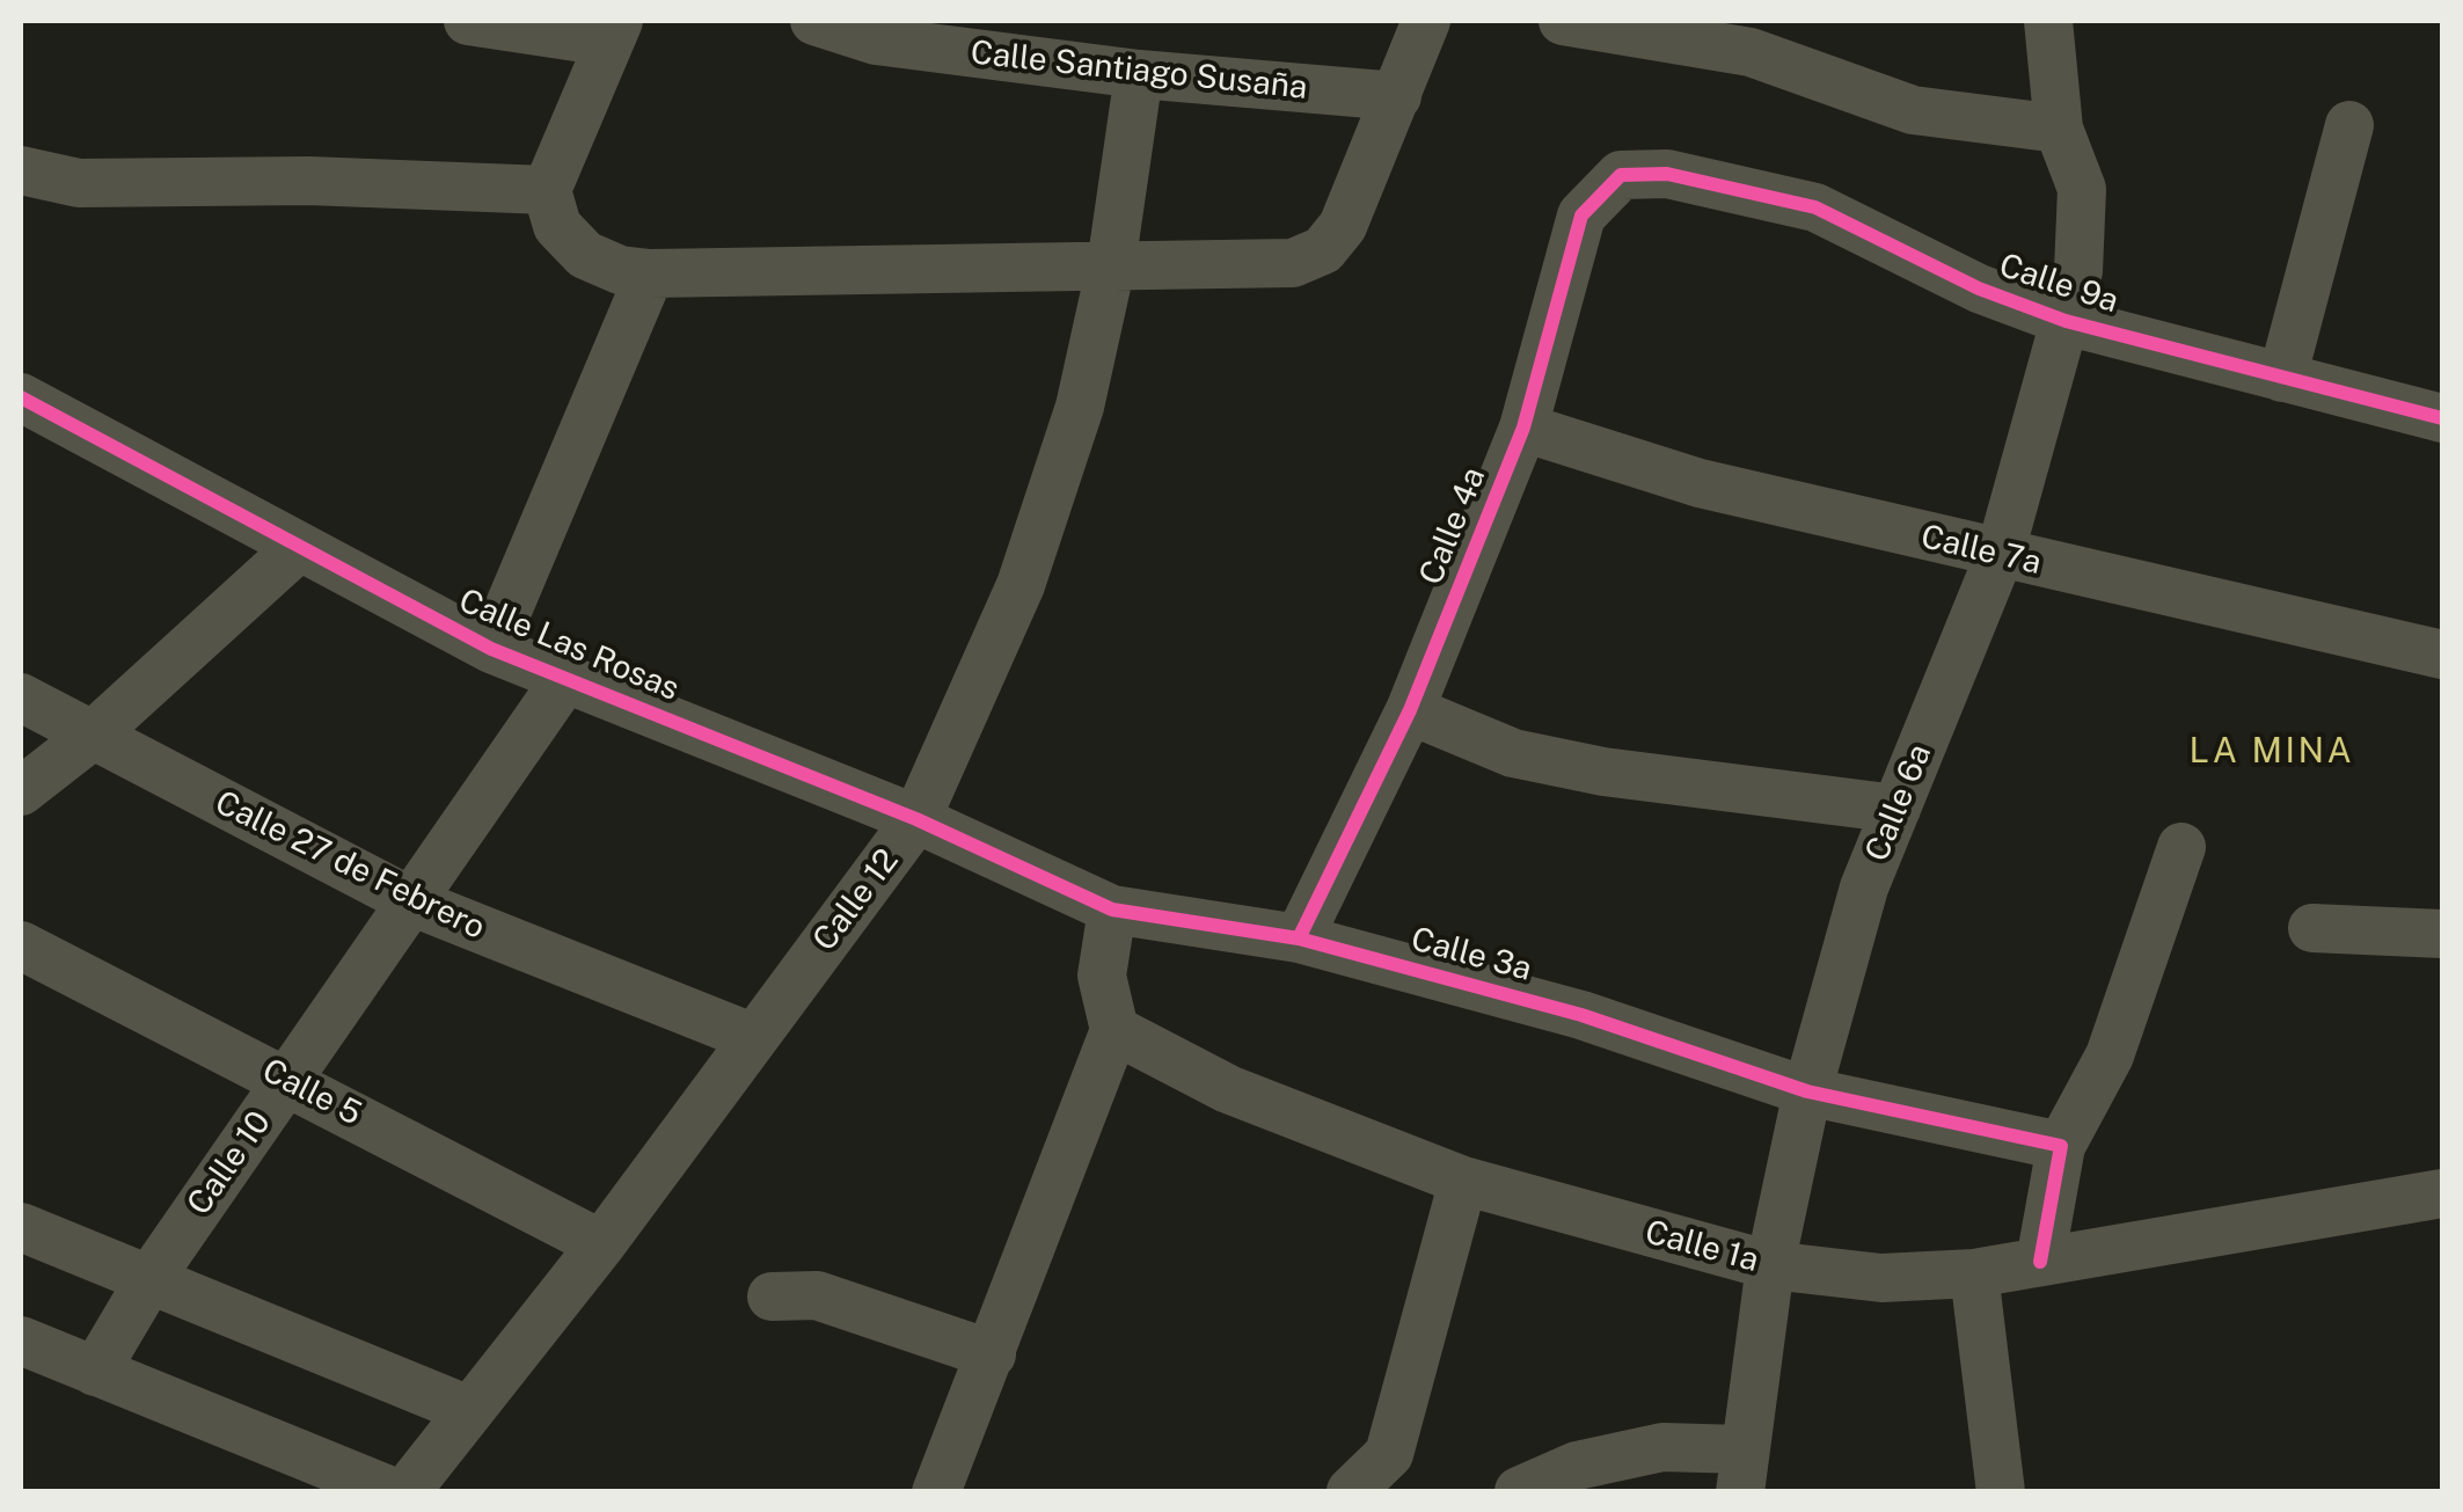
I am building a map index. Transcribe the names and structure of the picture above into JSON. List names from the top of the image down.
{
  "streets": {
    "street": [
      "Calle Santiago Susaña",
      "Calle 9a",
      "Calle 4a",
      "Calle 7a",
      "Calle Las Rosas",
      "Calle 6a",
      "Calle 27 de Febrero",
      "Calle 12",
      "Calle 3a",
      "Calle 5",
      "Calle 10",
      "Calle 1a"
    ]
  },
  "crossings": [
    ["Calle Santiago Susaña", "Calle 12"],
    ["Calle 9a", "Calle 4a"],
    ["Calle 9a", "Calle 6a"],
    ["Calle 4a", "Calle 7a"],
    ["Calle 4a", "Calle 3a"],
    ["Calle 7a", "Calle 6a"],
    ["Calle Las Rosas", "Calle 12"],
    ["Calle Las Rosas", "Calle 3a"],
    ["Calle Las Rosas", "Calle 10"],
    ["Calle 6a", "Calle 3a"],
    ["Calle 6a", "Calle 1a"],
    ["Calle 27 de Febrero", "Calle 12"],
    ["Calle 27 de Febrero", "Calle 10"],
    ["Calle 12", "Calle 5"],
    ["Calle 5", "Calle 10"]
  ],
  "districts": ["LA MINA"]
}
